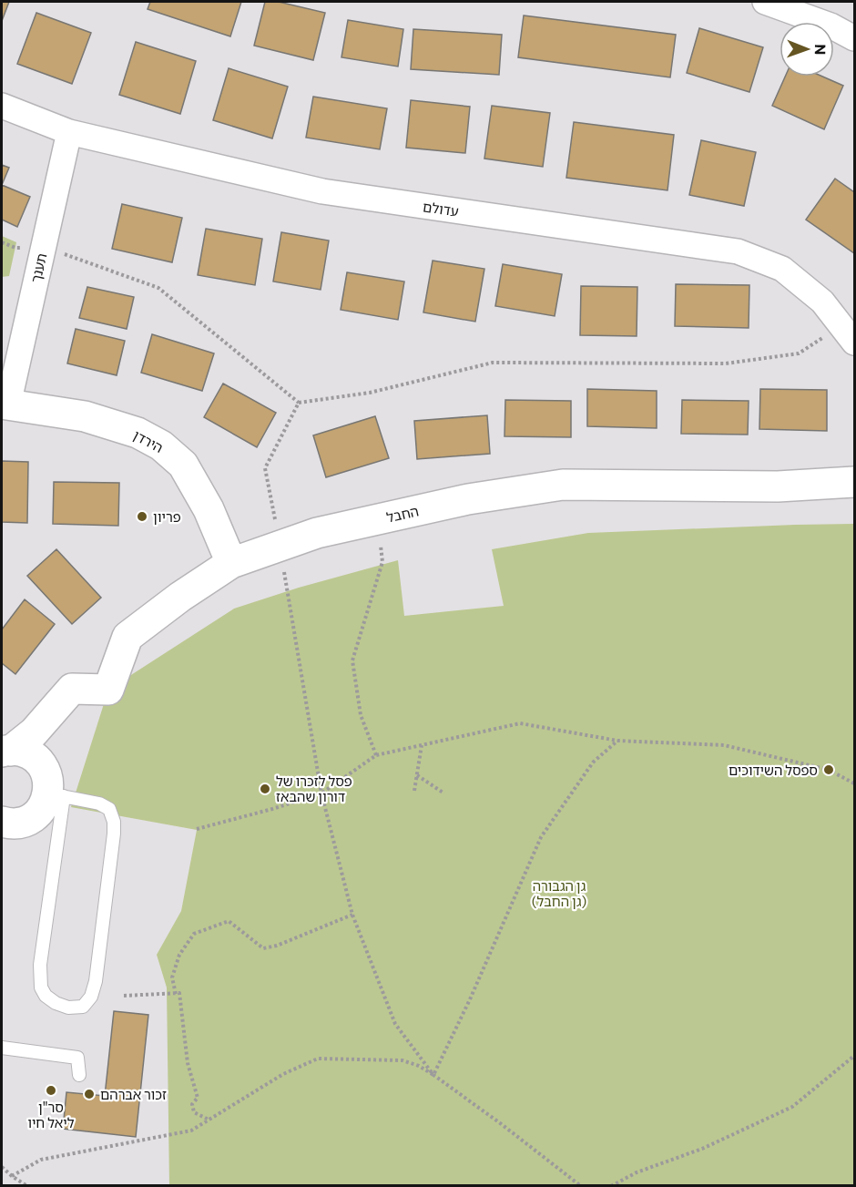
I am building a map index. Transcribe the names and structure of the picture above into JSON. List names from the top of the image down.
{
  "streets": {
    "street": [
      "עדולם",
      "תענך",
      "הירדן",
      "החבל"
    ]
  },
  "crossings": [
    ["עדולם", "תענך"],
    ["תענך", "הירדן"],
    ["הירדן", "החבל"]
  ],
  "parks": ["גן הגבורה (גן החבל)"],
  "places": [
    "פריון",
    "ספסל השידוכים",
    "פסל לזכרו של דורון שהבאז",
    "סר\"ן ליאל חיו",
    "זכור אברהם"
  ],
  "north": "right"
}
